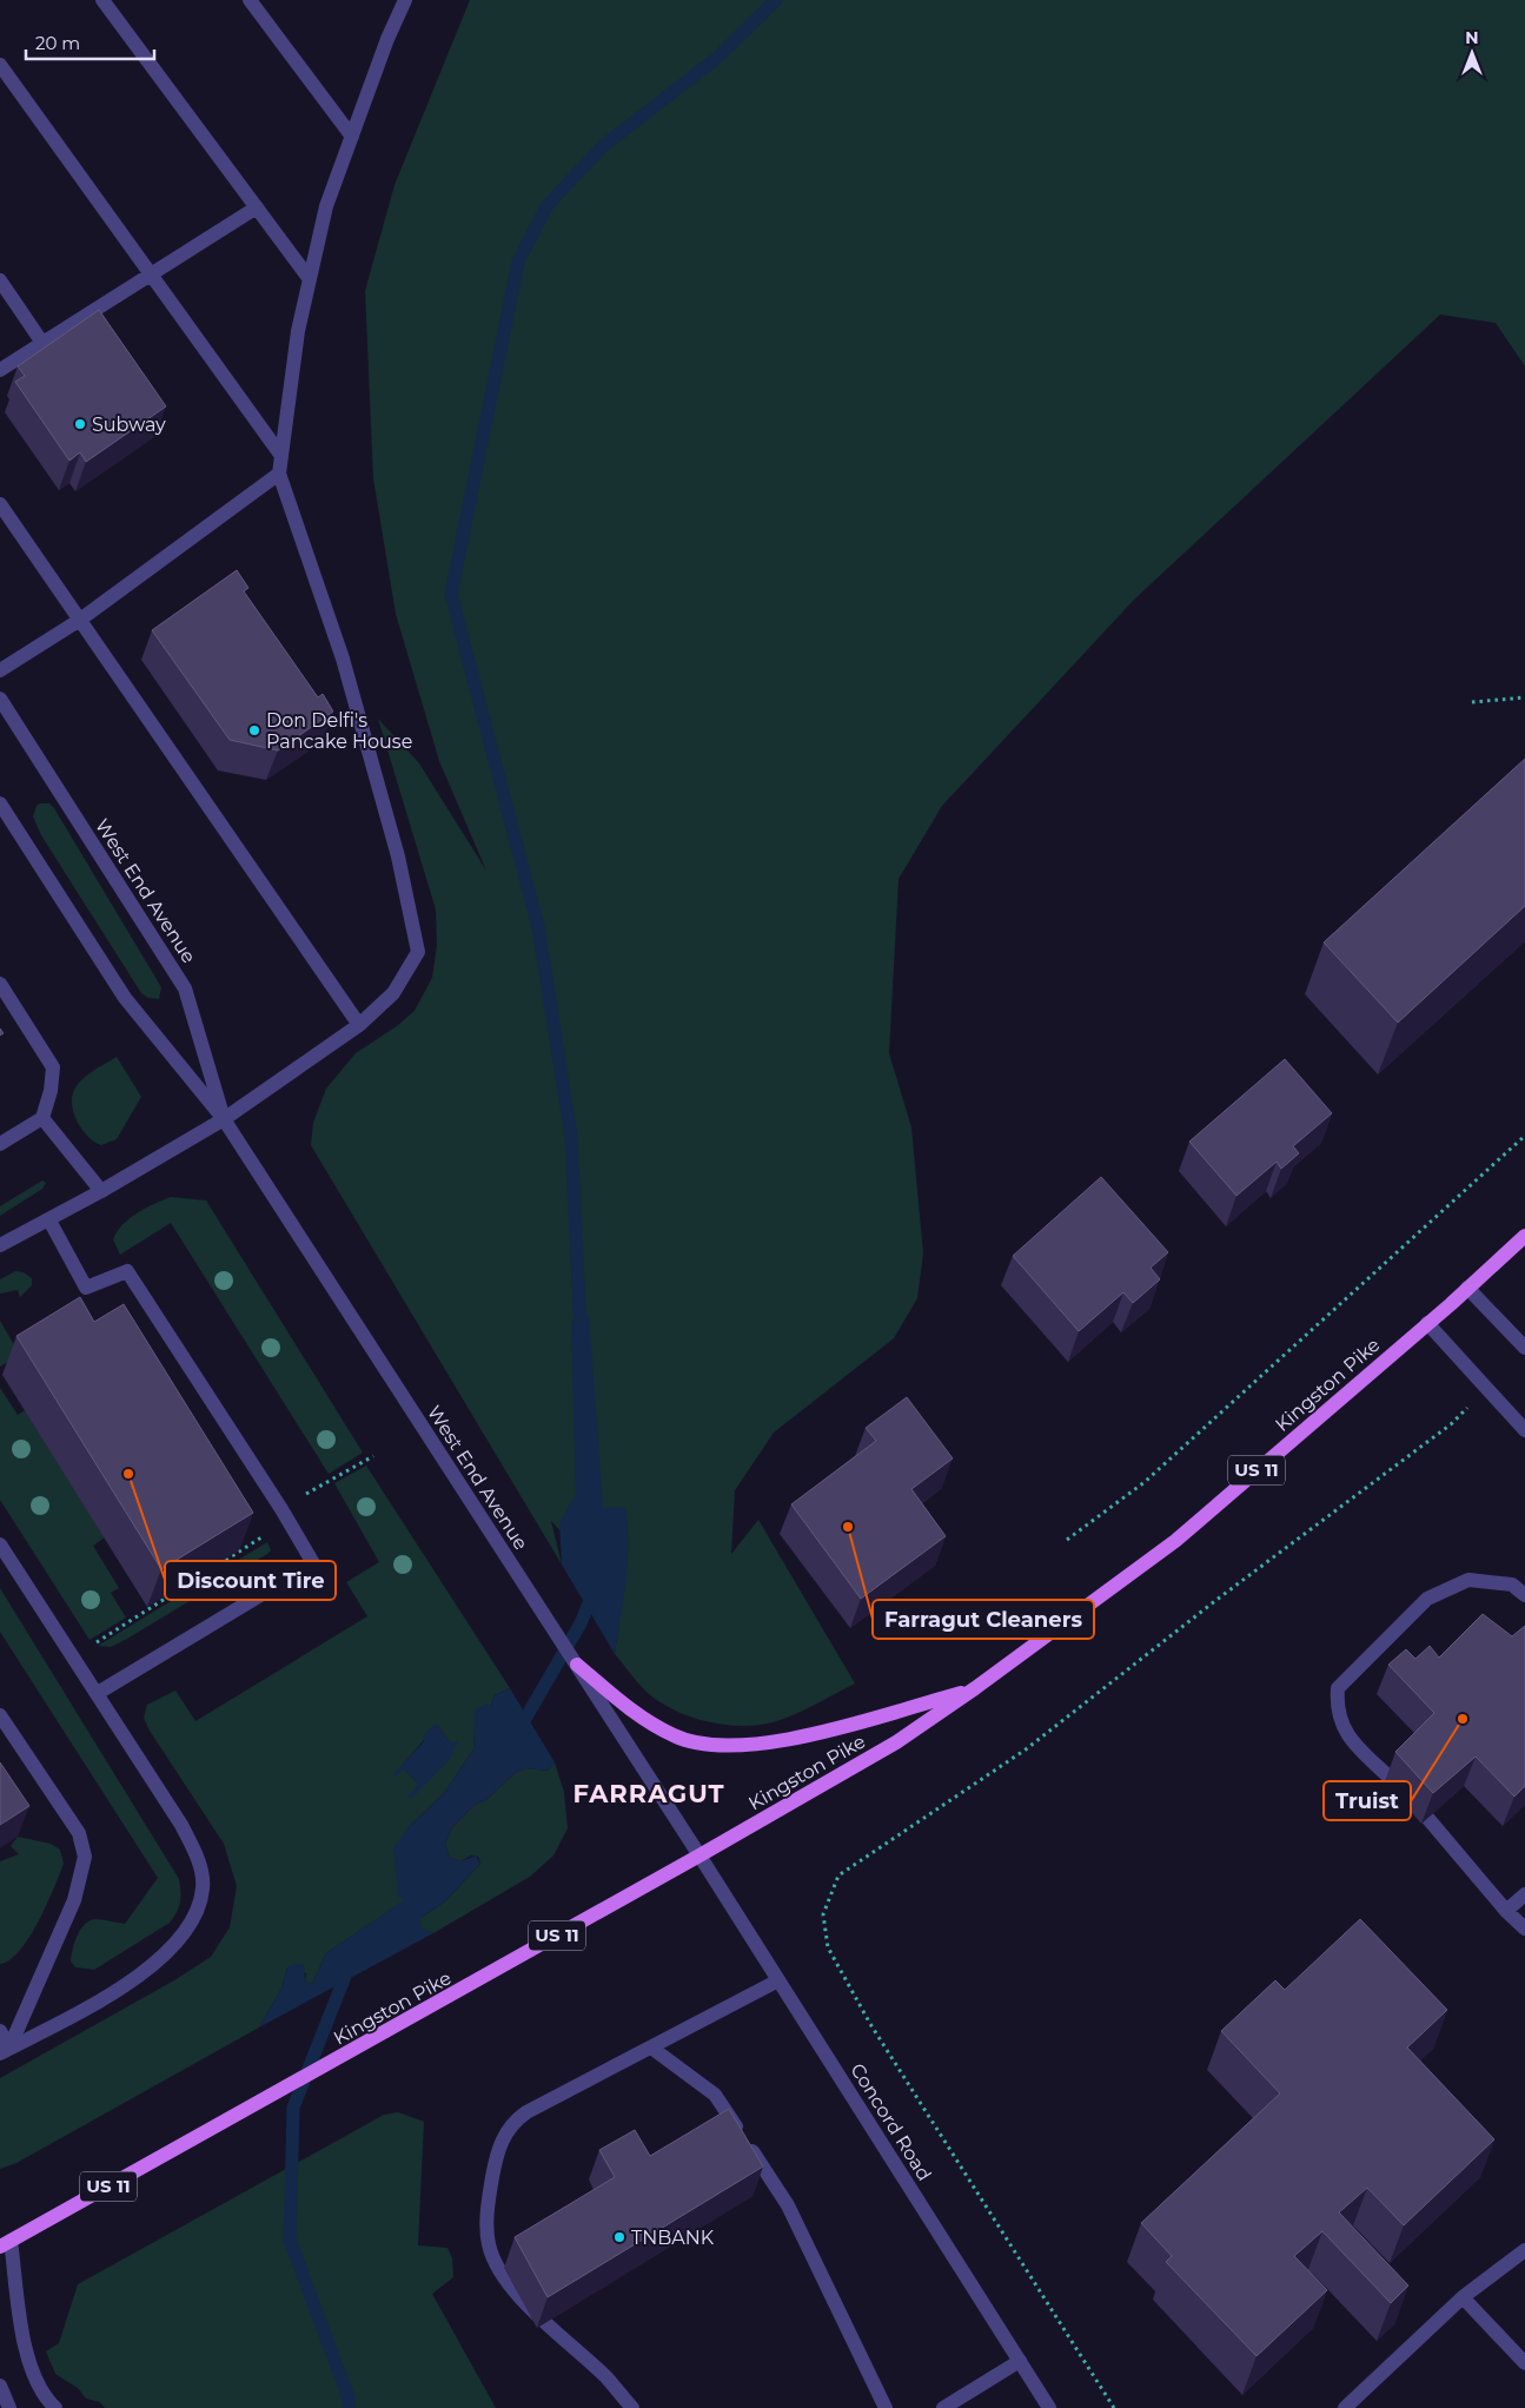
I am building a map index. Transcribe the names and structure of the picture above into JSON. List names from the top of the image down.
{
  "streets": {
    "main road": ["Kingston Pike", "US 11"],
    "street": ["West End Avenue", "Concord Road"]
  },
  "crossings": [
    ["Kingston Pike", "Concord Road"]
  ],
  "districts": ["FARRAGUT"],
  "places": [
    "Subway",
    "Don Delfi's Pancake House",
    "Discount Tire",
    "Farragut Cleaners",
    "Truist",
    "TNBANK"
  ],
  "scale_bar": "20 m",
  "north": "top"
}
